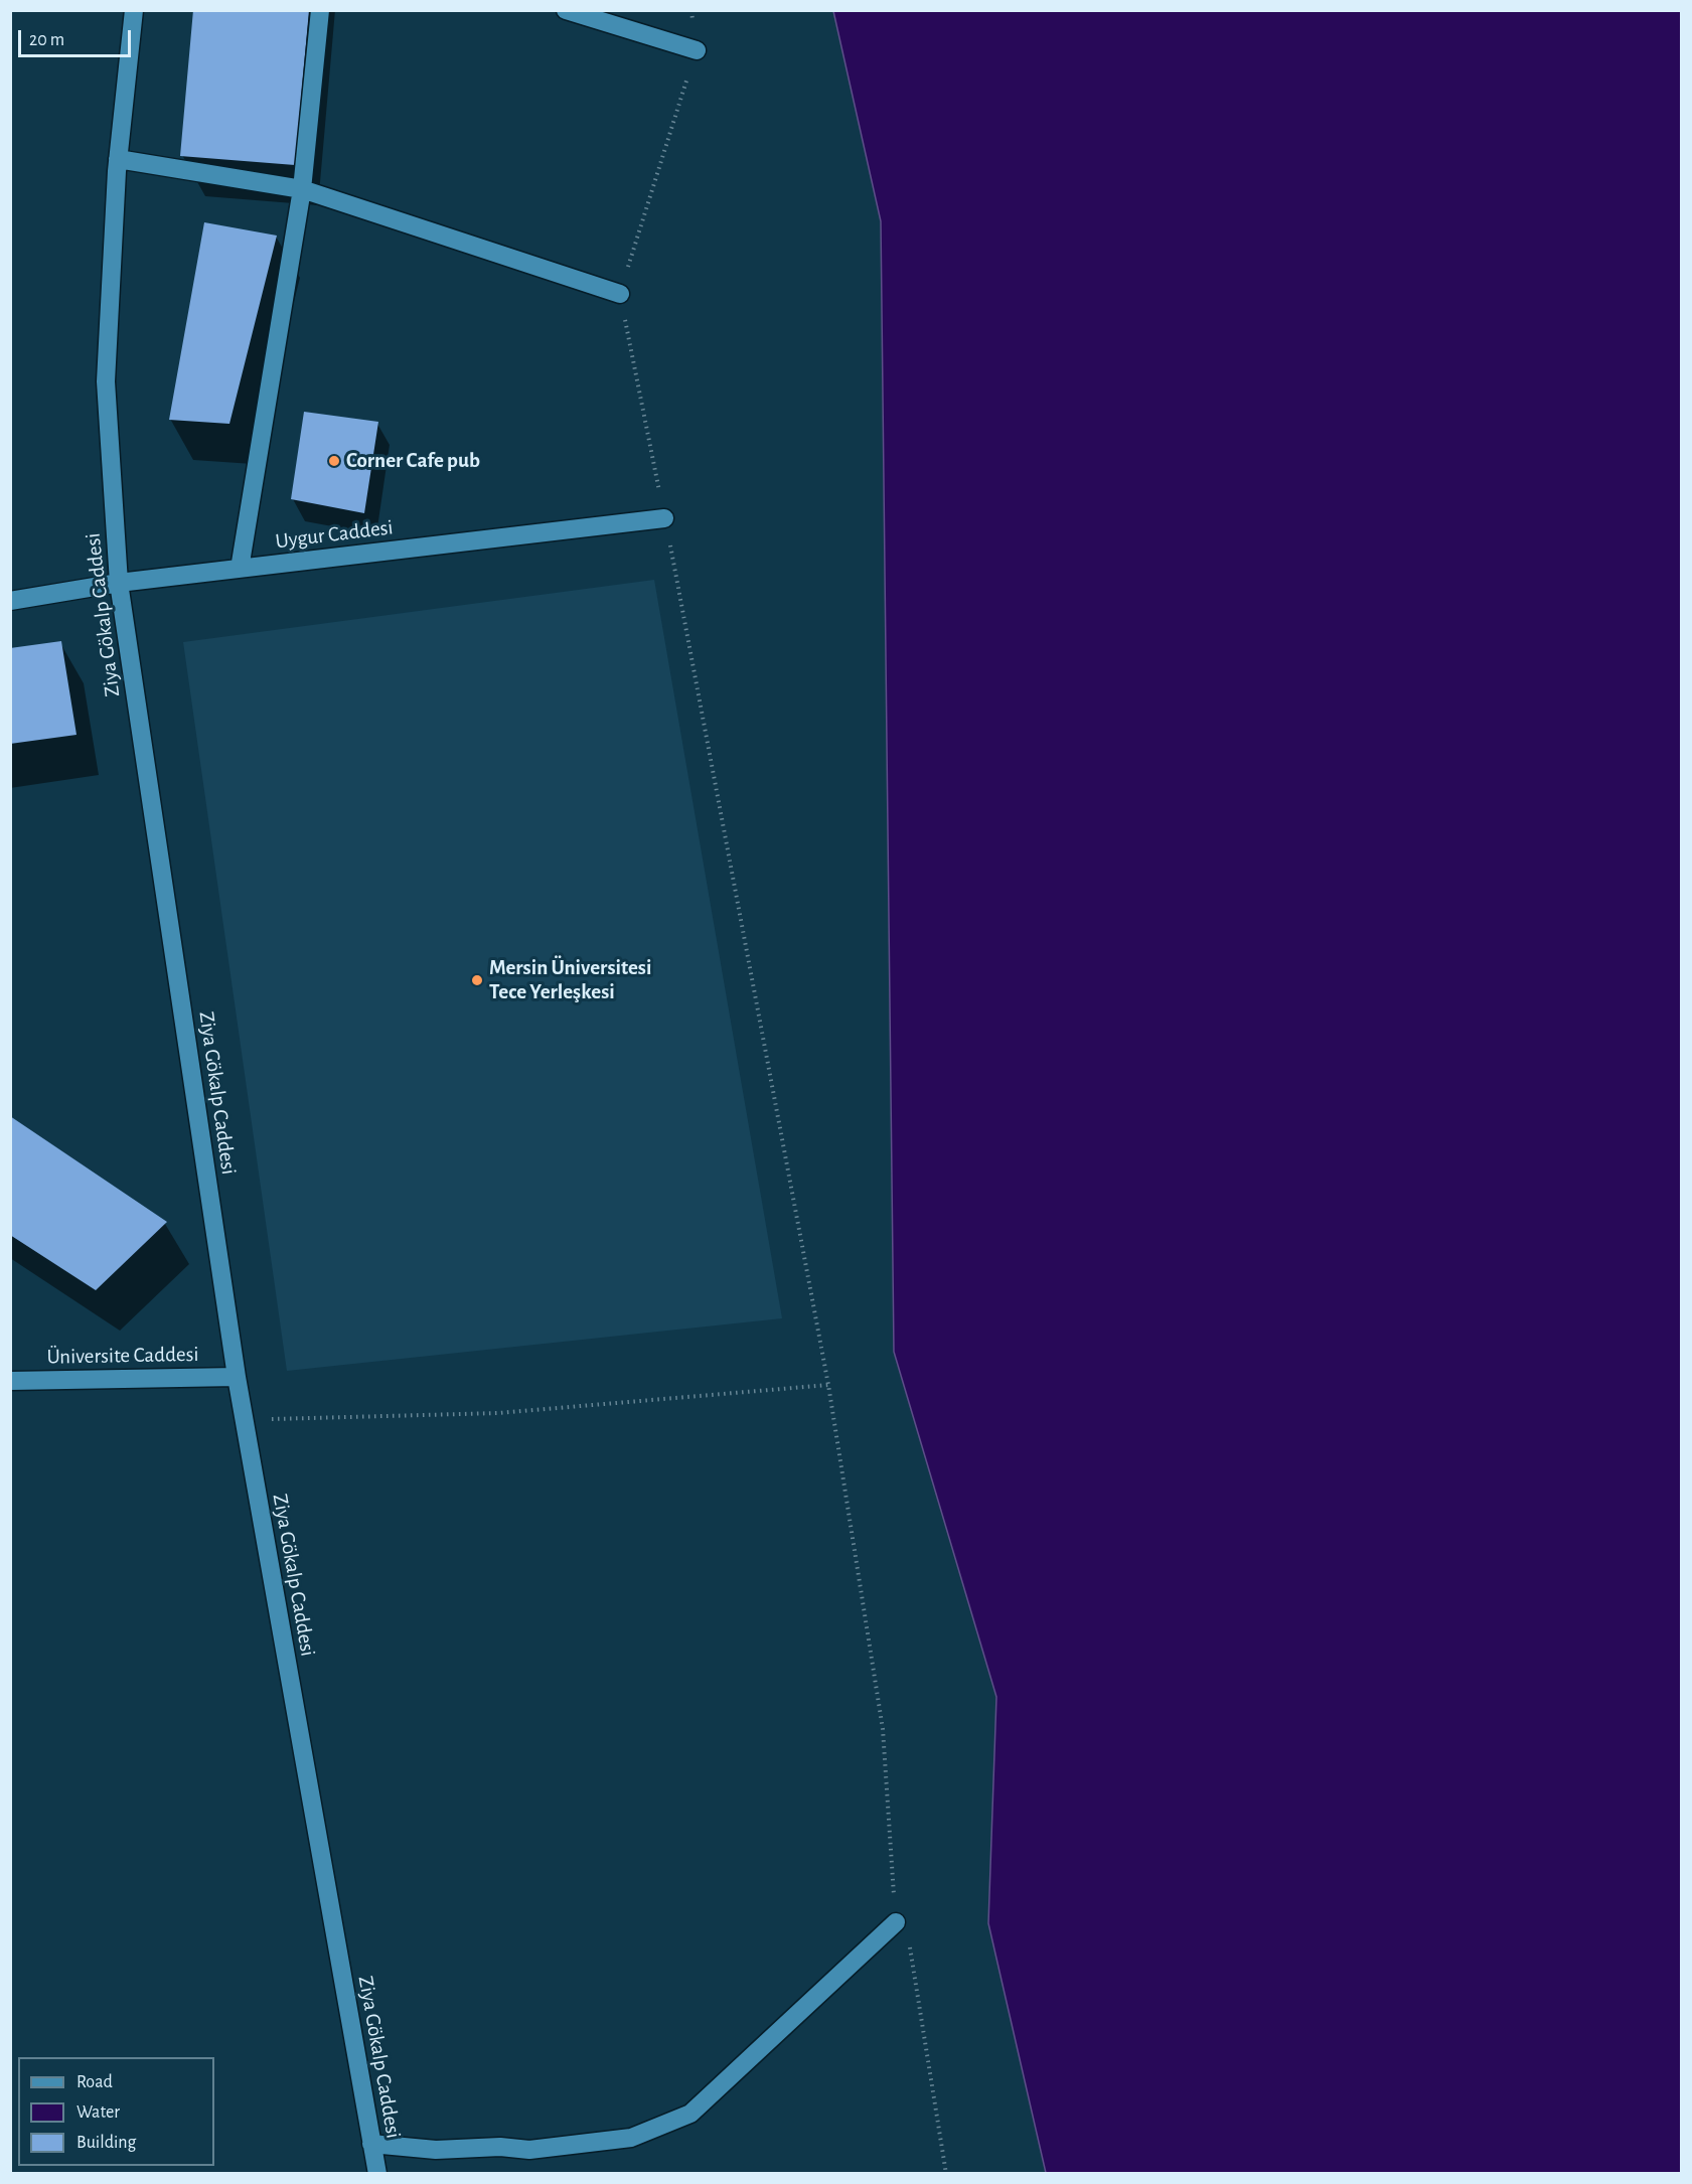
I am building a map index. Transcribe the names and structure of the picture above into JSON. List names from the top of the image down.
{
  "streets": {
    "street": ["Uygur Caddesi", "Ziya Gökalp Caddesi", "Üniversite Caddesi"]
  },
  "crossings": [
    ["Uygur Caddesi", "Ziya Gökalp Caddesi"],
    ["Ziya Gökalp Caddesi", "Üniversite Caddesi"]
  ],
  "places": ["Corner Cafe pub", "Mersin Üniversitesi Tece Yerleşkesi"],
  "legend": ["Road", "Water", "Building"],
  "scale_bar": "20 m"
}
